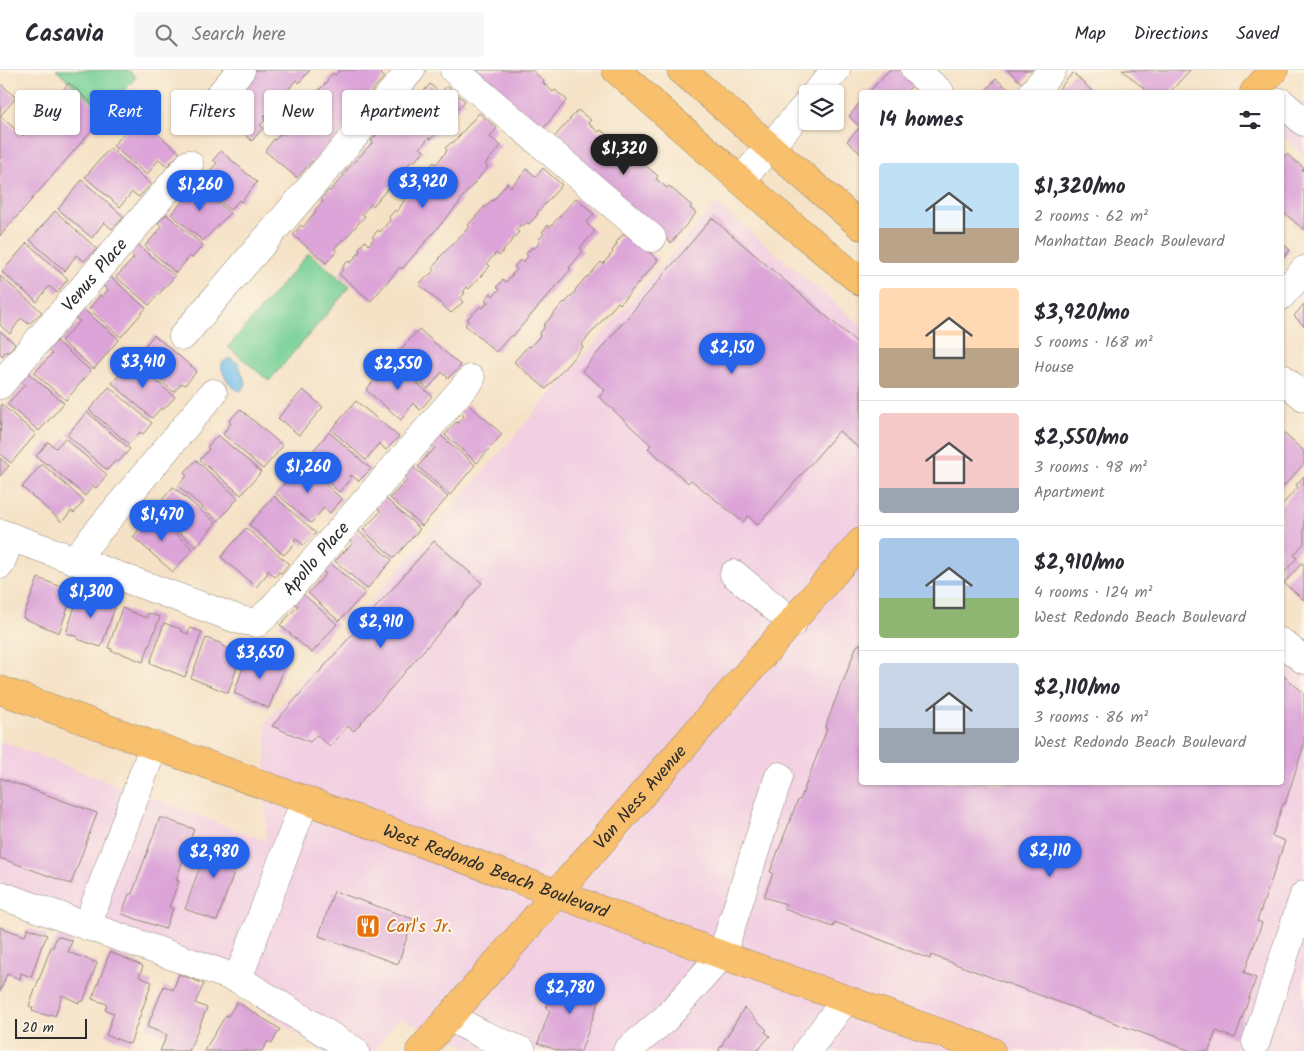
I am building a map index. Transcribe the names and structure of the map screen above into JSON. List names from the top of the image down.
{
  "streets": {
    "main road": ["Van Ness Avenue", "West Redondo Beach Boulevard"],
    "street": ["Venus Place", "Apollo Place"]
  },
  "crossings": [
    ["Van Ness Avenue", "West Redondo Beach Boulevard"]
  ],
  "places": {
    "restaurant": ["Carl's Jr."]
  },
  "scale_bar": "20 m",
  "page": {
    "header": "Casavia",
    "search": "Search here",
    "nav": ["Map", "Directions", "Saved"],
    "chip": [
      "Buy",
      "Rent",
      "Filters",
      "New",
      "Apartment"
    ],
    "heading": "14 homes",
    "price": [
      "$1,320",
      "$3,920",
      "$1,260",
      "$2,150",
      "$3,410",
      "$2,550",
      "$1,260",
      "$1,470",
      "$1,300",
      "$2,910",
      "$3,650",
      "$2,110",
      "$2,980",
      "$2,780"
    ],
    "list": [
      {
        "name": "$1,320/mo",
        "note": "2 rooms · 62 m² · Manhattan Beach Boulevard"
      },
      {
        "name": "$3,920/mo",
        "note": "5 rooms · 168 m² · House"
      },
      {
        "name": "$2,550/mo",
        "note": "3 rooms · 98 m² · Apartment"
      },
      {
        "name": "$2,910/mo",
        "note": "4 rooms · 124 m² · West Redondo Beach Boulevard"
      },
      {
        "name": "$2,110/mo",
        "note": "3 rooms · 86 m² · West Redondo Beach Boulevard"
      }
    ],
    "scale": "20 m"
  }
}
